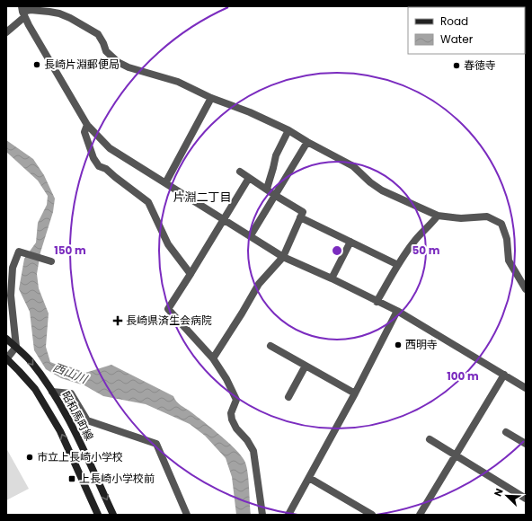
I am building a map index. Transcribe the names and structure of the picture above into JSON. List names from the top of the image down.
{
  "streets": {
    "main road": ["昭和馬町線"]
  },
  "districts": ["片淵二丁目"],
  "water": ["西山川"],
  "places": {
    "other": [
      "長崎片淵郵便局",
      "春徳寺",
      "西明寺",
      "市立上長崎小学校"
    ],
    "health": ["長崎県済生会病院"],
    "transit": ["上長崎小学校前"]
  },
  "legend": ["Road", "Water"],
  "north": "top left",
  "rings": ["50 m", "150 m", "100 m"]
}
